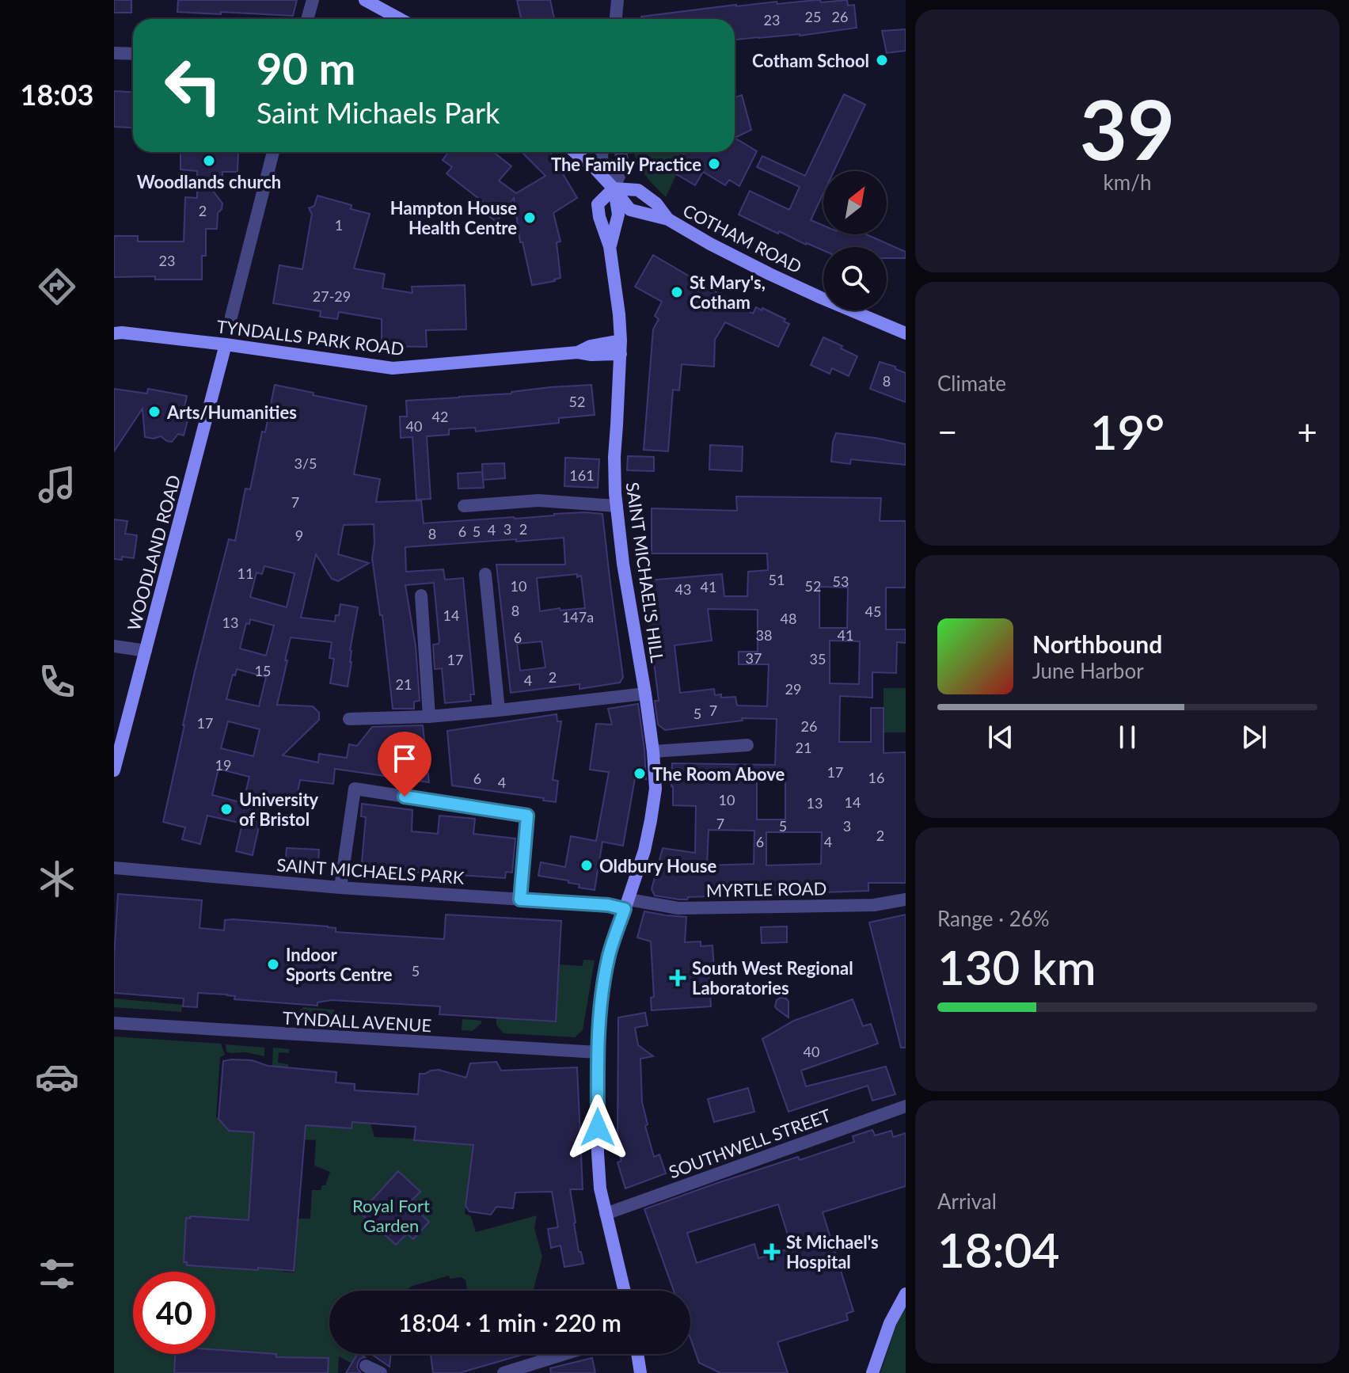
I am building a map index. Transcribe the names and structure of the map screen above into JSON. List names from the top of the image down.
{
  "streets": {
    "street": [
      "COTHAM ROAD",
      "TYNDALLS PARK ROAD",
      "WOODLAND ROAD",
      "SAINT MICHAEL'S HILL",
      "SAINT MICHAELS PARK",
      "MYRTLE ROAD",
      "TYNDALL AVENUE",
      "SOUTHWELL STREET"
    ]
  },
  "crossings": [
    ["COTHAM ROAD", "SAINT MICHAEL'S HILL"],
    ["TYNDALLS PARK ROAD", "WOODLAND ROAD"],
    ["TYNDALLS PARK ROAD", "SAINT MICHAEL'S HILL"],
    ["SAINT MICHAEL'S HILL", "SAINT MICHAELS PARK"],
    ["SAINT MICHAEL'S HILL", "MYRTLE ROAD"],
    ["SAINT MICHAEL'S HILL", "TYNDALL AVENUE"],
    ["SAINT MICHAEL'S HILL", "SOUTHWELL STREET"],
    ["SAINT MICHAELS PARK", "MYRTLE ROAD"]
  ],
  "parks": ["Royal Fort Garden"],
  "places": {
    "other": [
      "Cotham School",
      "Woodlands church",
      "The Family Practice",
      "Hampton House Health Centre",
      "St Mary's, Cotham",
      "Arts/Humanities",
      "The Room Above",
      "University of Bristol",
      "Oldbury House",
      "Indoor Sports Centre"
    ],
    "health": ["South West Regional Laboratories", "St Michael's Hospital"]
  },
  "house_numbers": [
    "25",
    "26",
    "23",
    "2",
    "1",
    "23",
    "27-29",
    "8",
    "52",
    "42",
    "40",
    "3/5",
    "161",
    "7",
    "3",
    "2",
    "4",
    "6",
    "5",
    "8",
    "9",
    "11",
    "51",
    "53",
    "10",
    "52",
    "41",
    "43",
    "8",
    "45",
    "14",
    "147a",
    "48",
    "13",
    "38",
    "41",
    "6",
    "37",
    "35",
    "17",
    "15",
    "2",
    "4",
    "21",
    "29",
    "7",
    "5",
    "17",
    "26",
    "21",
    "19",
    "17",
    "16",
    "6",
    "4",
    "10",
    "14",
    "13",
    "7",
    "5",
    "3",
    "2",
    "6",
    "4",
    "5",
    "40"
  ],
  "north": "top right",
  "page": {
    "tabs": "18:03",
    "tile": [
      ["39", "km/h"],
      "Climate",
      ["Range · 26%", "130 km"],
      ["Arrival", "18:04"]
    ],
    "turn": ["90 m", "Saint Michaels Park"],
    "heat": ["−", "19°", "+"],
    "song": ["Northbound", "June Harbor"],
    "limit": "40",
    "trip": "18:04 · 1 min · 220 m"
  }
}
